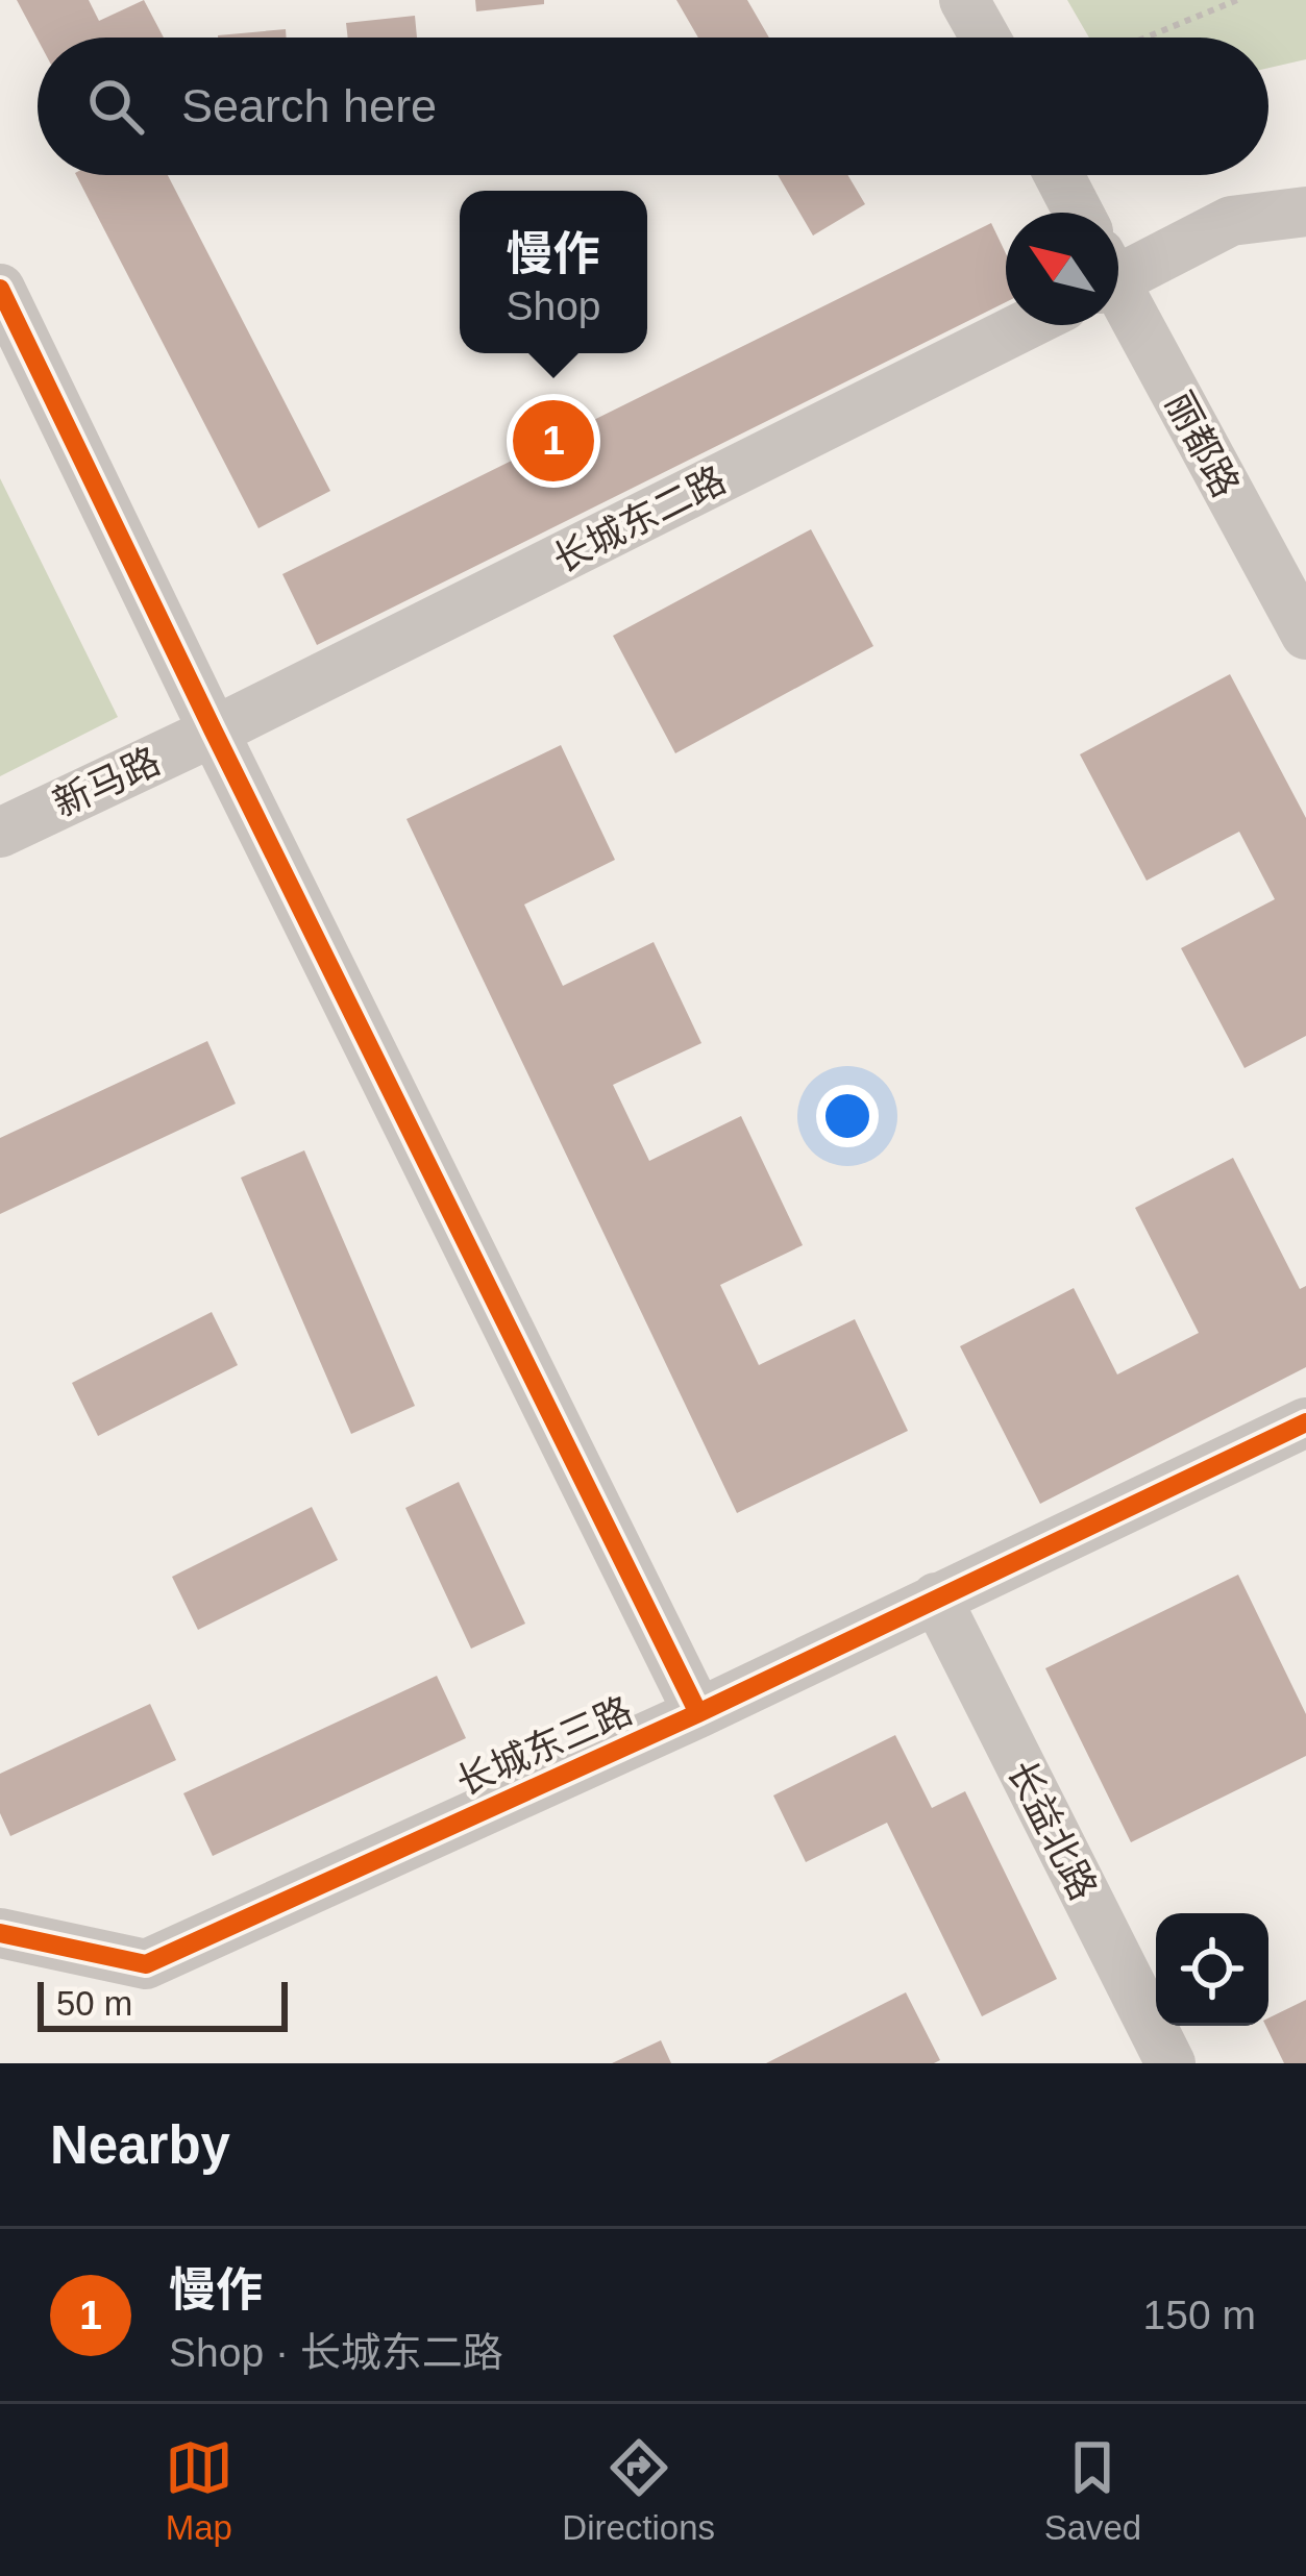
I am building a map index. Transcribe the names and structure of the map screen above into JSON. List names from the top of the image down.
{
  "streets": {
    "street": [
      "丽都路",
      "长城东二路",
      "新马路",
      "长城东三路",
      "长益北路"
    ]
  },
  "crossings": [
    ["长城东二路", "新马路"],
    ["长城东三路", "长益北路"]
  ],
  "scale_bar": "50 m",
  "north": "top left",
  "page": {
    "search": "Search here",
    "popup": ["慢作", "Shop"],
    "pins": "1",
    "scale": "50 m",
    "heading": "Nearby",
    "list": [
      {
        "mark": "1",
        "name": "慢作",
        "note": "Shop · 长城东二路",
        "value": "150 m"
      }
    ],
    "nav": ["Map", "Directions", "Saved"]
  }
}
